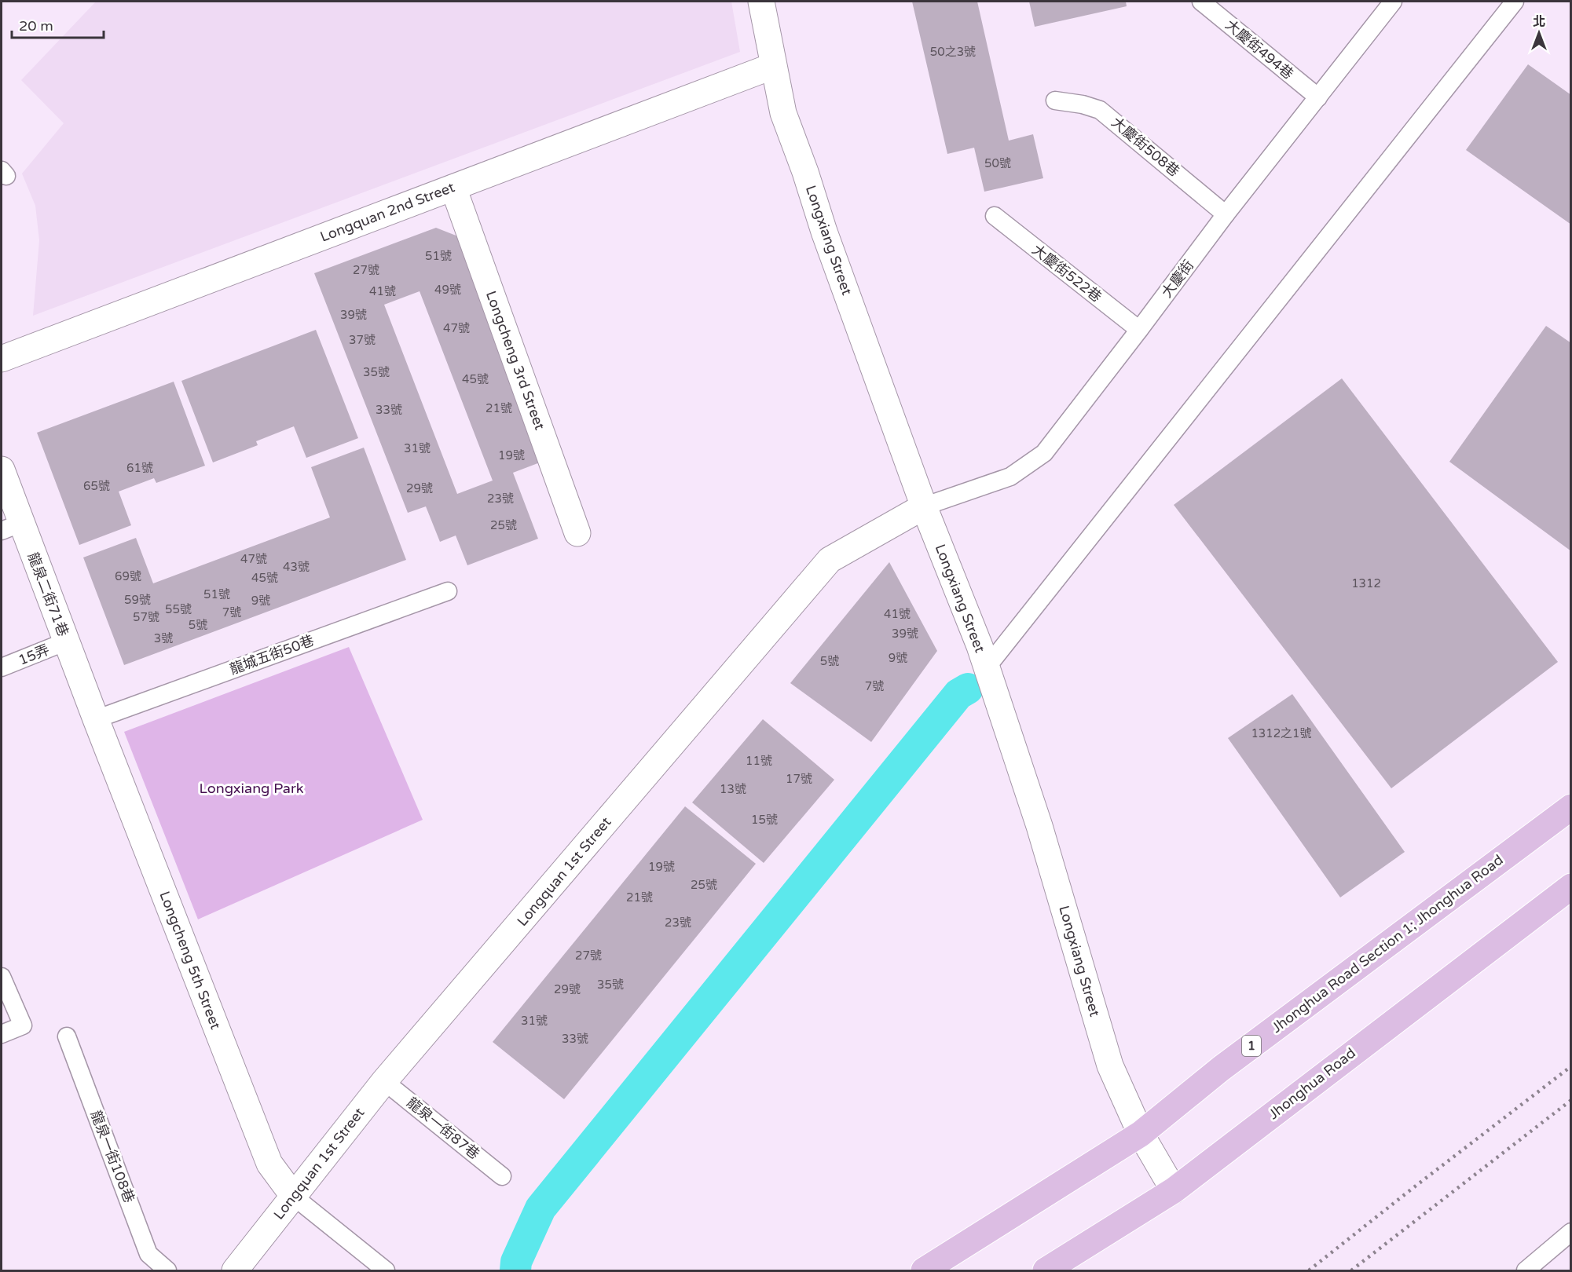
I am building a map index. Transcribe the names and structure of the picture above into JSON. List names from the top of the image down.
{
  "streets": {
    "main road": ["Jhonghua Road Section 1; Jhonghua Road", "1", "Jhonghua Road"],
    "street": [
      "Longquan 2nd Street",
      "Longxiang Street",
      "Longcheng 3rd Street",
      "龍泉二街71巷",
      "Longquan 1st Street",
      "Longcheng 5th Street"
    ],
    "lane": [
      "大慶街494巷",
      "大慶街508巷",
      "大慶街522巷",
      "大慶街",
      "15弄",
      "龍城五街50巷",
      "龍泉一街87巷",
      "龍泉一街108巷"
    ]
  },
  "crossings": [
    ["大慶街494巷", "大慶街"],
    ["大慶街508巷", "大慶街"],
    ["Longquan 2nd Street", "Longxiang Street"],
    ["Longquan 2nd Street", "Longcheng 3rd Street"],
    ["Longxiang Street", "大慶街"],
    ["Longxiang Street", "Longquan 1st Street"],
    ["Longxiang Street", "Jhonghua Road Section 1; Jhonghua Road"],
    ["Longxiang Street", "Jhonghua Road"],
    ["大慶街522巷", "大慶街"],
    ["大慶街", "Longquan 1st Street"],
    ["龍泉二街71巷", "15弄"],
    ["龍泉二街71巷", "龍城五街50巷"],
    ["龍泉二街71巷", "Longcheng 5th Street"],
    ["龍城五街50巷", "Longcheng 5th Street"],
    ["Longquan 1st Street", "Longcheng 5th Street"],
    ["Longquan 1st Street", "龍泉一街87巷"]
  ],
  "parks": ["Longxiang Park"],
  "house_numbers": [
    "50之3號",
    "50號",
    "51號",
    "27號",
    "49號",
    "41號",
    "39號",
    "47號",
    "37號",
    "35號",
    "45號",
    "21號",
    "33號",
    "31號",
    "19號",
    "61號",
    "65號",
    "29號",
    "23號",
    "25號",
    "47號",
    "43號",
    "69號",
    "45號",
    "1312",
    "51號",
    "59號",
    "9號",
    "55號",
    "7號",
    "41號",
    "57號",
    "5號",
    "39號",
    "3號",
    "9號",
    "5號",
    "7號",
    "1312之1號",
    "11號",
    "17號",
    "13號",
    "15號",
    "19號",
    "25號",
    "21號",
    "23號",
    "27號",
    "35號",
    "29號",
    "31號",
    "33號"
  ],
  "scale_bar": "20 m",
  "north": "top"
}
